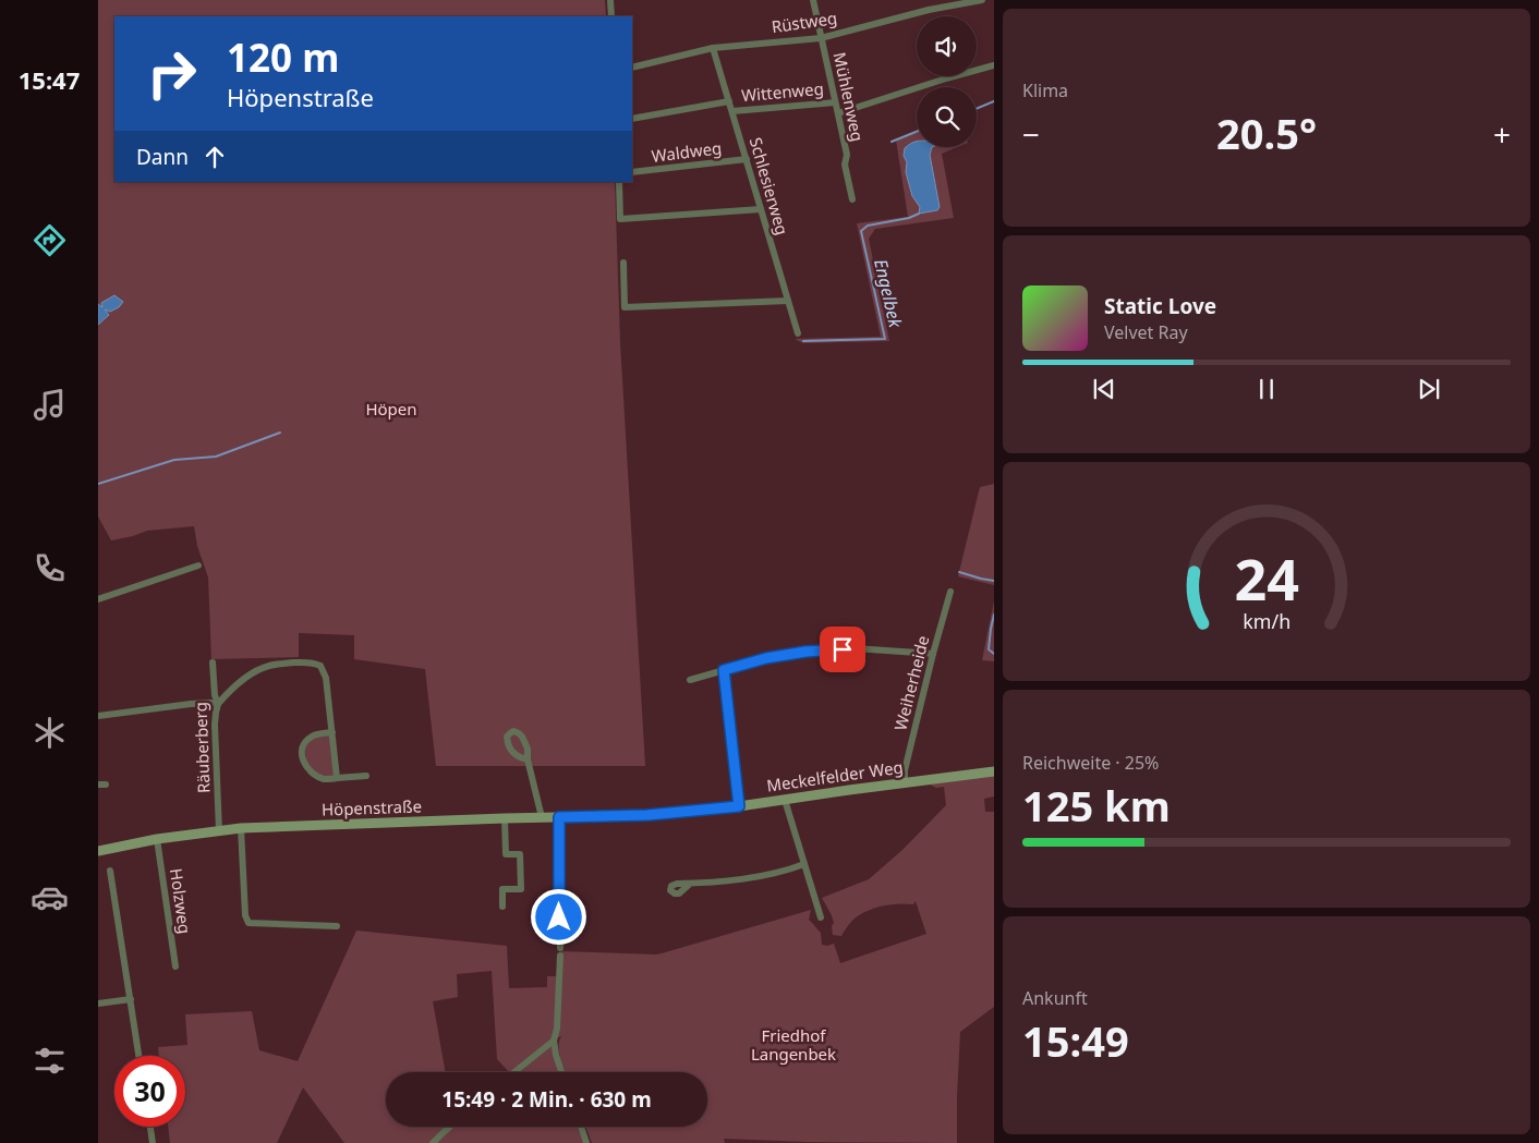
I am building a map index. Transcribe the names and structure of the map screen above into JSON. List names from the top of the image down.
{
  "streets": {
    "main road": ["Meckelfelder Weg", "Höpenstraße"],
    "street": [
      "Rüstweg",
      "Wittenweg",
      "Mühlenweg",
      "Waldweg",
      "Schlesierweg",
      "Weiherheide",
      "Räuberberg",
      "Holzweg"
    ]
  },
  "crossings": [
    ["Rüstweg", "Mühlenweg"],
    ["Rüstweg", "Schlesierweg"],
    ["Wittenweg", "Mühlenweg"],
    ["Wittenweg", "Schlesierweg"],
    ["Waldweg", "Schlesierweg"],
    ["Weiherheide", "Meckelfelder Weg"],
    ["Räuberberg", "Höpenstraße"],
    ["Meckelfelder Weg", "Höpenstraße"],
    ["Höpenstraße", "Holzweg"]
  ],
  "water": ["Engelbek"],
  "parks": ["Höpen", "Friedhof Langenbek"],
  "page": {
    "tabs": "15:47",
    "tile": [
      "Klima",
      ["Reichweite · 25%", "125 km"],
      ["Ankunft", "15:49"]
    ],
    "turn": ["120 m", "Höpenstraße"],
    "heat": ["−", "20.5°", "+"],
    "then": "Dann",
    "song": ["Static Love", "Velvet Ray"],
    "limit": "30",
    "trip": "15:49 · 2 Min. · 630 m",
    "gauge": ["24", "km/h"]
  }
}
